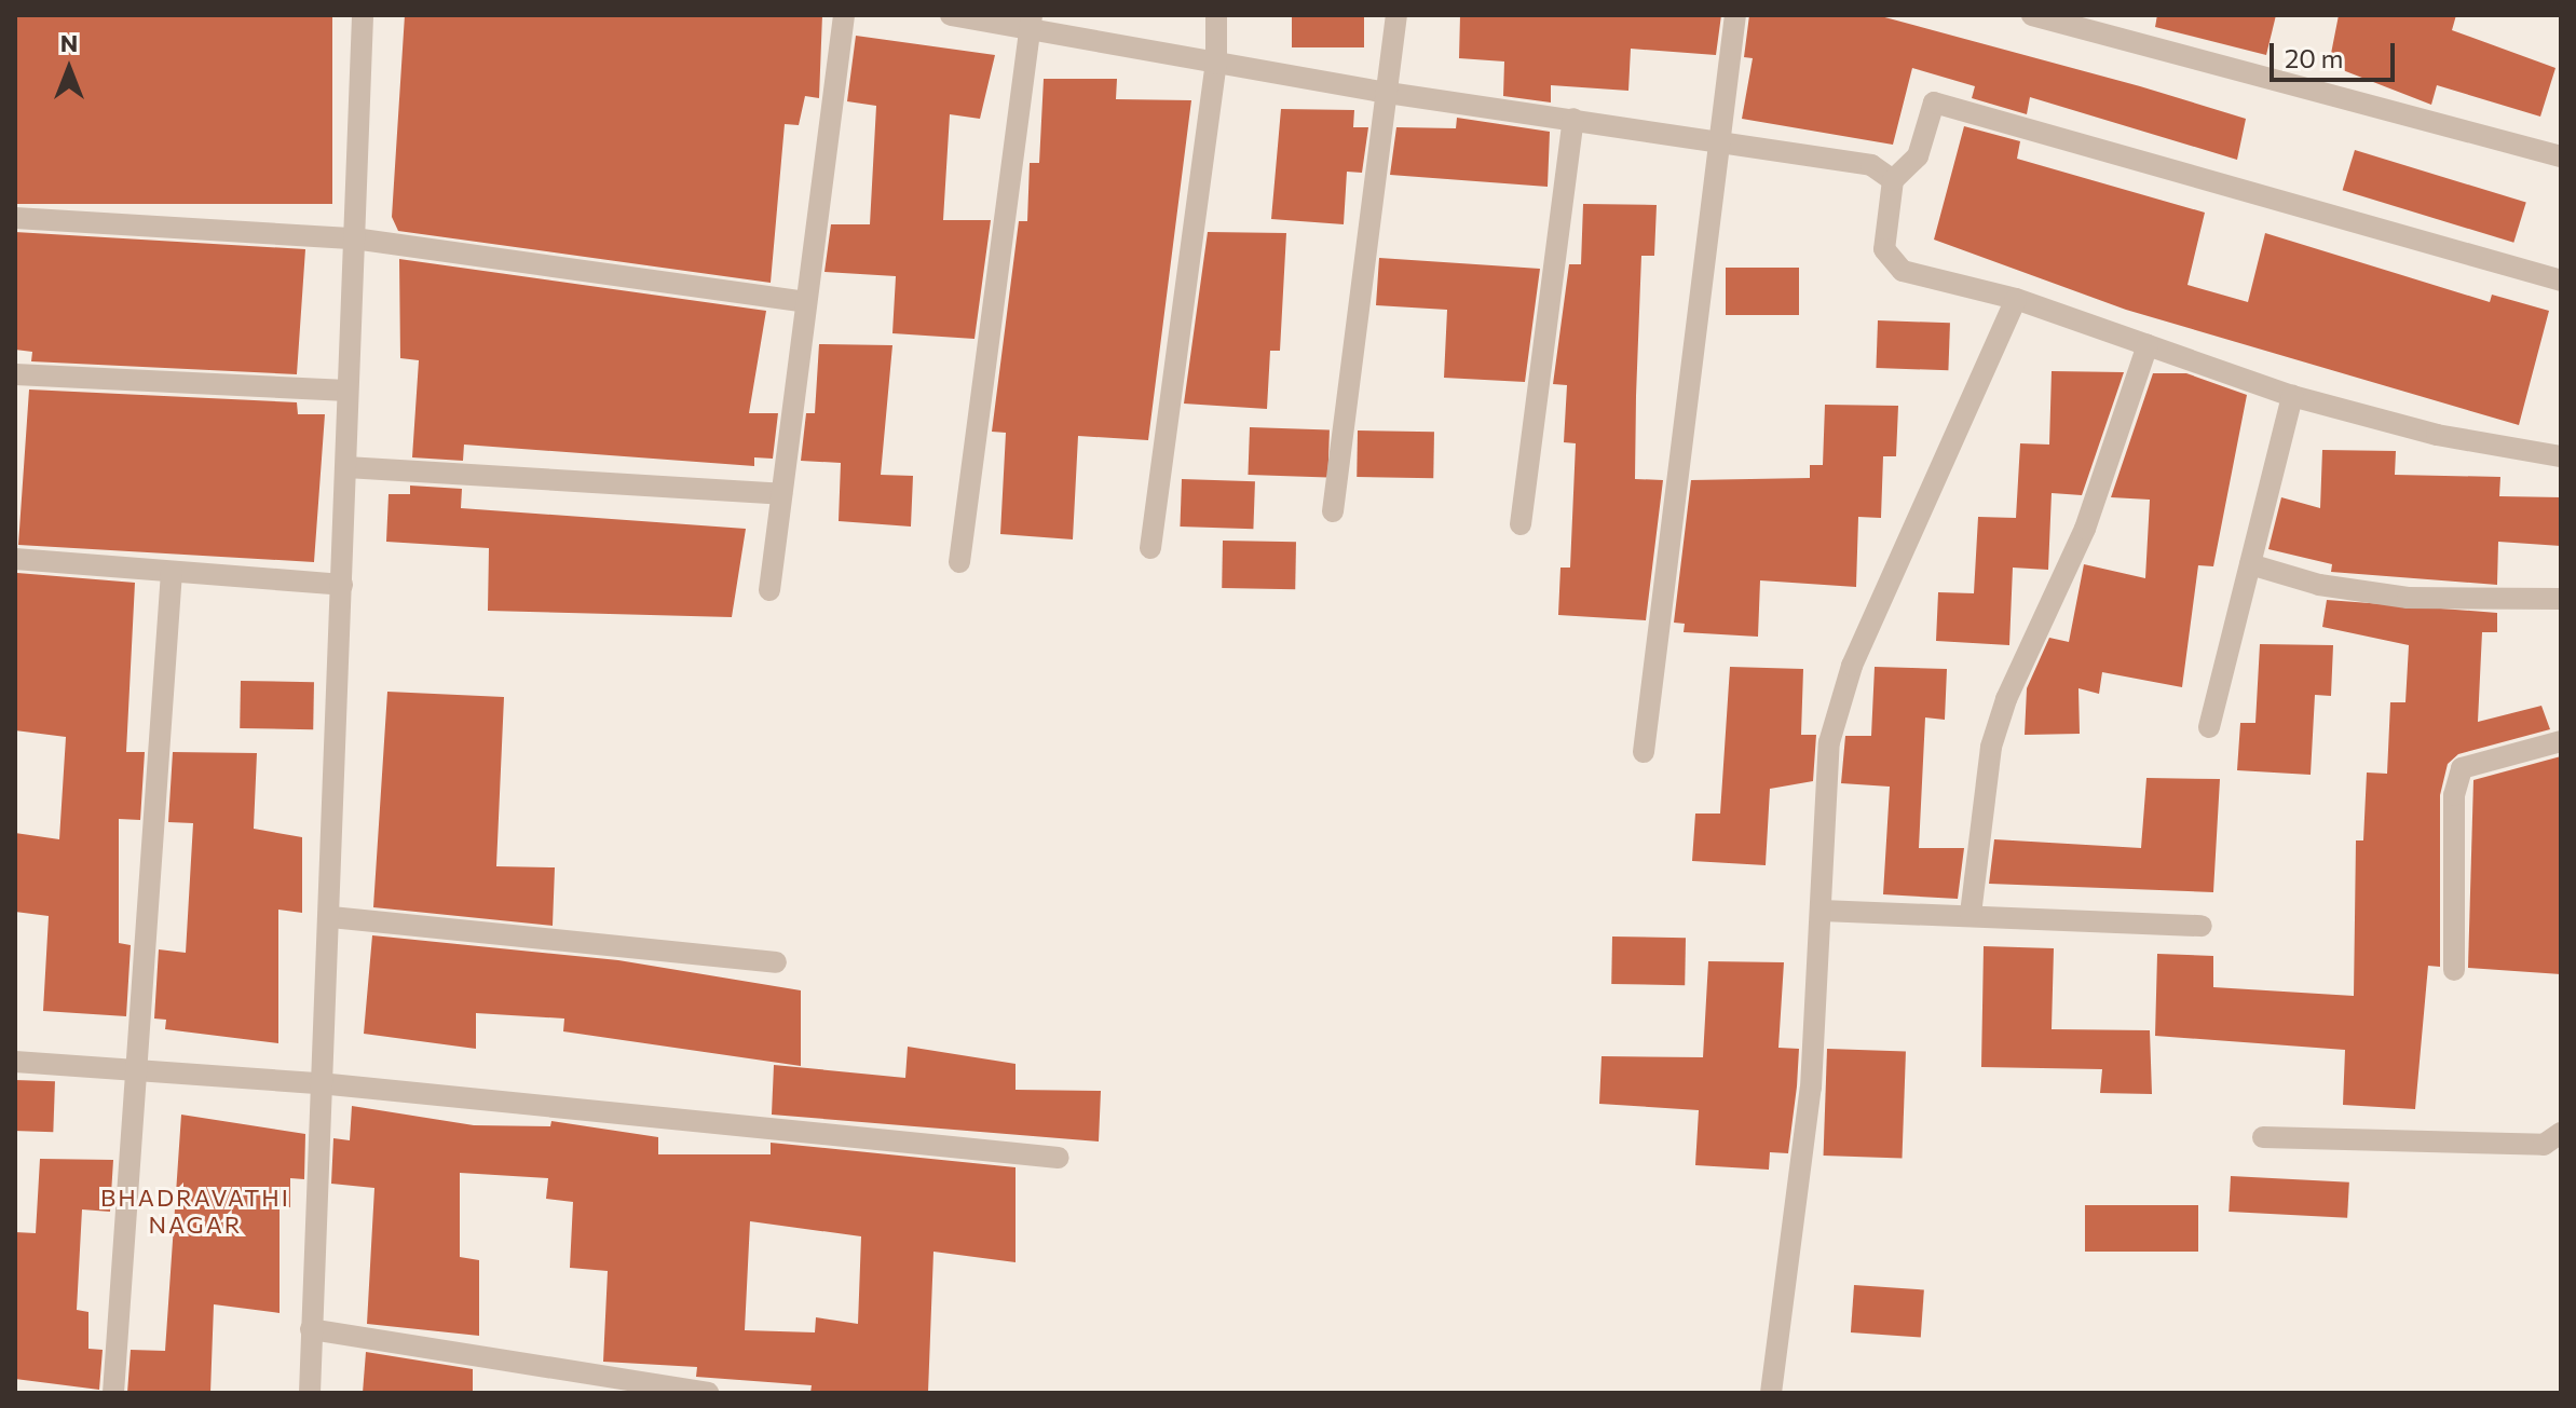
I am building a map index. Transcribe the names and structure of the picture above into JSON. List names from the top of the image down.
{
  "districts": ["BHADRAVATHI NAGAR"],
  "scale_bar": "20 m",
  "north": "top"
}
